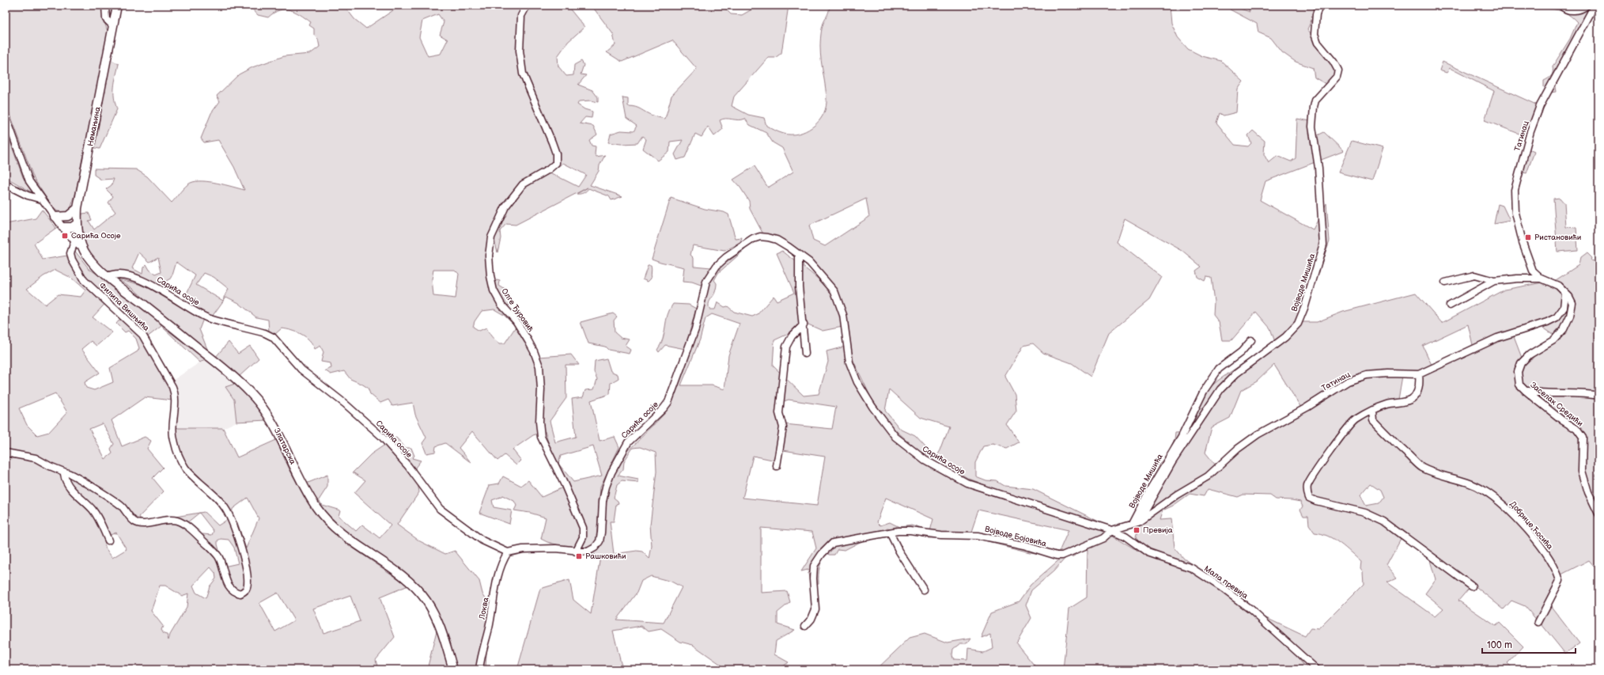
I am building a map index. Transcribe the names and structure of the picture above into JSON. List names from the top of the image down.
{
  "streets": {
    "main road": ["Немањина", "Златарска"],
    "street": [
      "Татинац",
      "Војводе Мишића",
      "Сарића осоје",
      "Филипа Вишњића",
      "Олге Ђуровић",
      "Заселак Средићи",
      "Добрице Ћосића",
      "Војводе Бојовића",
      "Мала превија",
      "Локва"
    ]
  },
  "crossings": [
    ["Немањина", "Златарска"],
    ["Татинац", "Војводе Мишића"],
    ["Татинац", "Заселак Средићи"],
    ["Сарића осоје", "Олге Ђуровић"],
    ["Сарића осоје", "Златарска"],
    ["Сарића осоје", "Војводе Бојовића"],
    ["Сарића осоје", "Мала превија"],
    ["Сарића осоје", "Локва"],
    ["Војводе Бојовића", "Мала превија"]
  ],
  "places": {
    "transit": [
      "Сарића Осоје",
      "Ристановићи",
      "Превија",
      "Рашковићи"
    ]
  },
  "scale_bar": "100 m"
}
